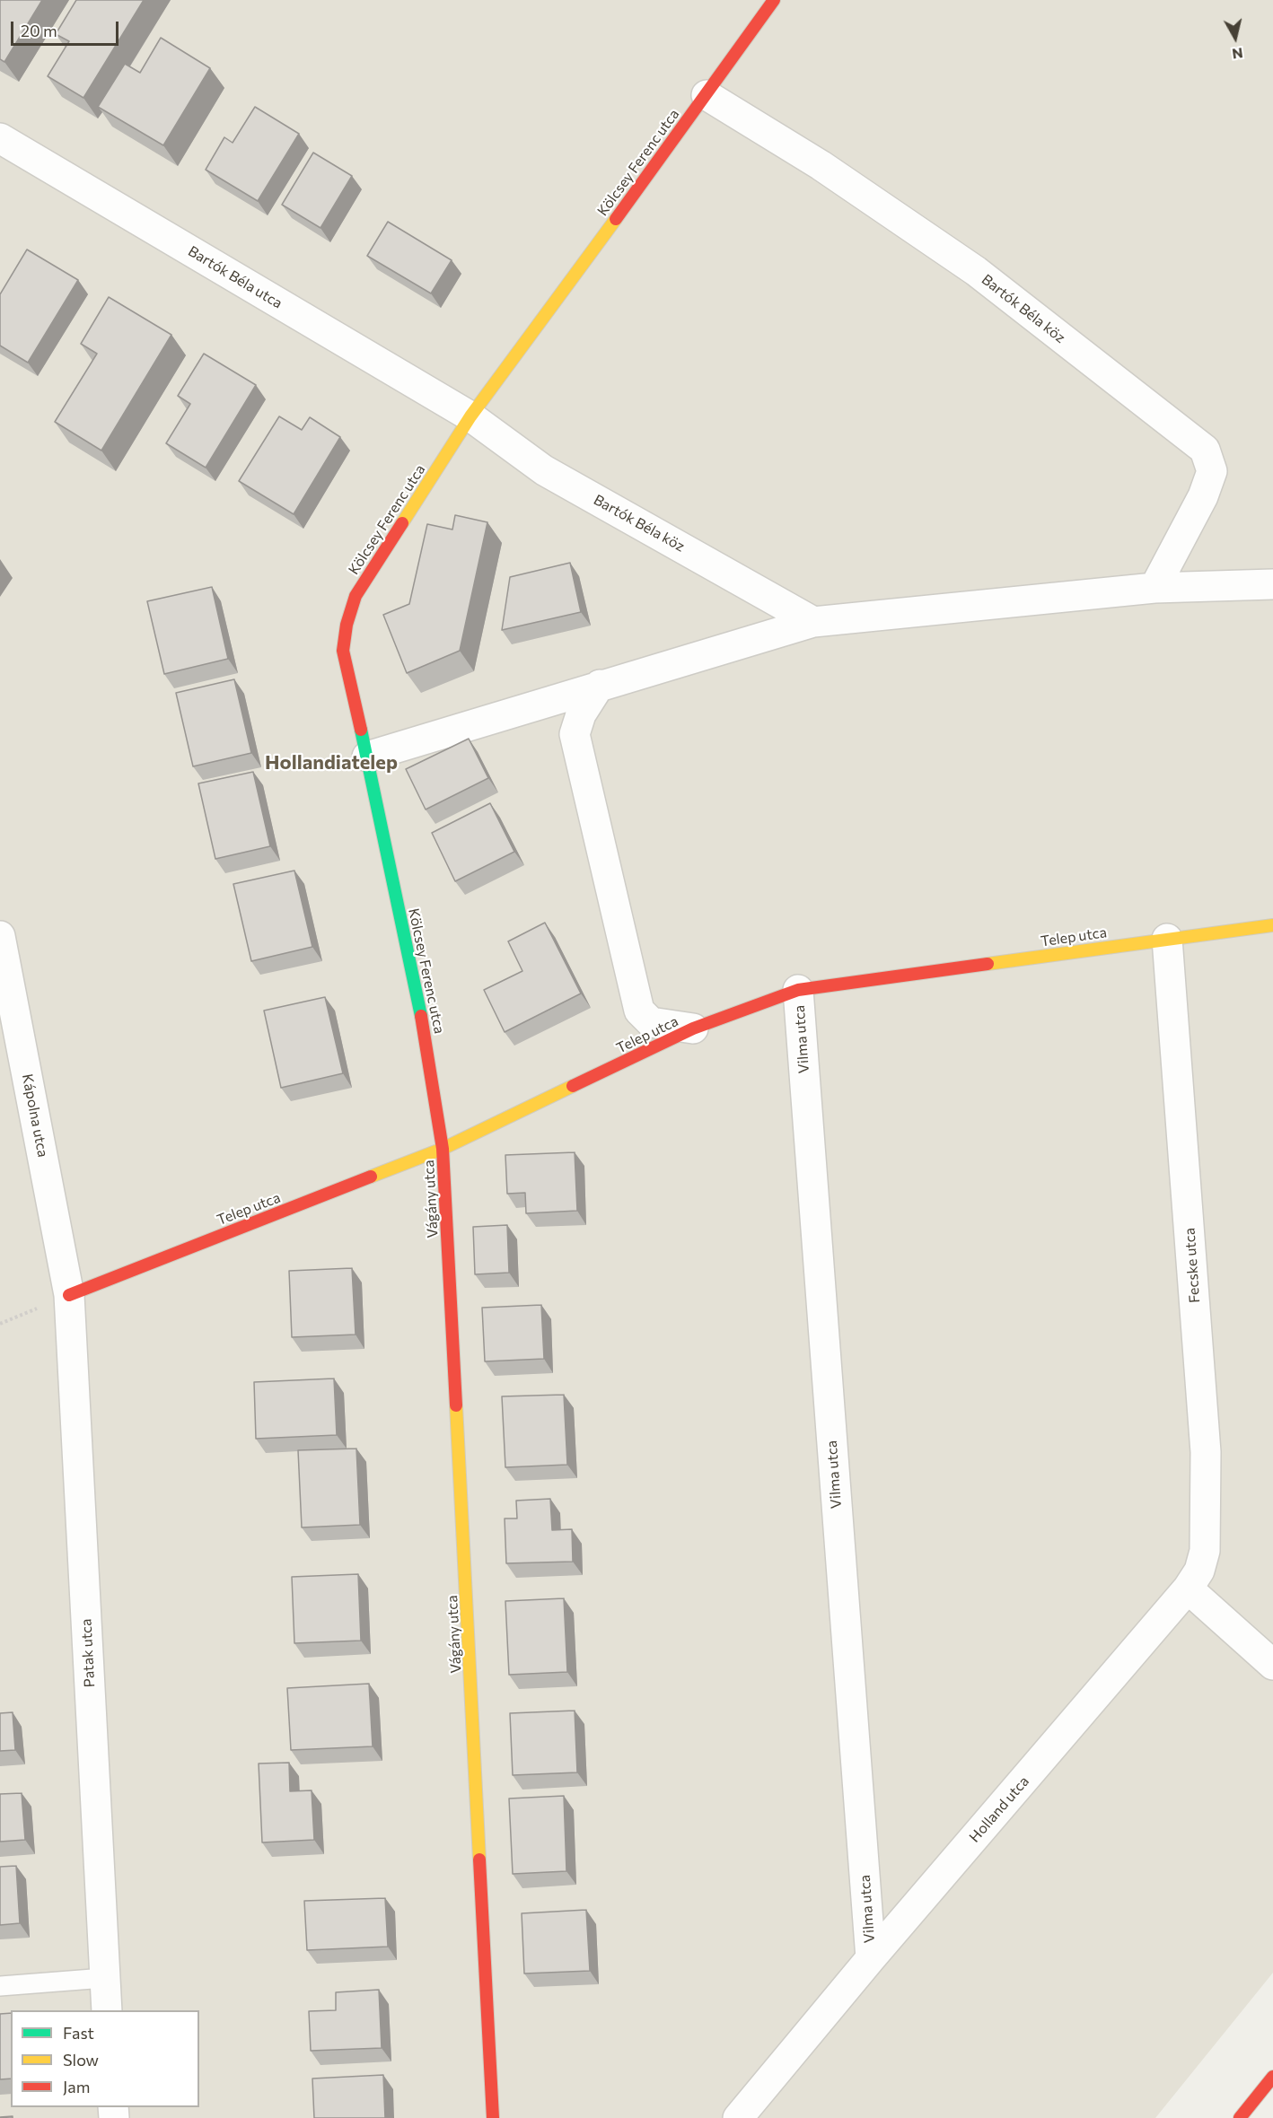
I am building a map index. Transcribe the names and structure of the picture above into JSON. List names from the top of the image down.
{
  "streets": {
    "street": [
      "Kölcsey Ferenc utca",
      "Bartók Béla utca",
      "Bartók Béla köz",
      "Telep utca",
      "Vilma utca",
      "Kápolna utca",
      "Vágány utca",
      "Fecske utca",
      "Patak utca",
      "Holland utca"
    ]
  },
  "crossings": [
    ["Kölcsey Ferenc utca", "Bartók Béla utca"],
    ["Kölcsey Ferenc utca", "Bartók Béla köz"],
    ["Kölcsey Ferenc utca", "Telep utca"],
    ["Kölcsey Ferenc utca", "Vágány utca"],
    ["Bartók Béla utca", "Bartók Béla köz"],
    ["Telep utca", "Vilma utca"],
    ["Telep utca", "Kápolna utca"],
    ["Telep utca", "Vágány utca"],
    ["Telep utca", "Fecske utca"],
    ["Telep utca", "Patak utca"],
    ["Vilma utca", "Holland utca"],
    ["Kápolna utca", "Patak utca"],
    ["Fecske utca", "Holland utca"]
  ],
  "districts": ["Hollandiatelep"],
  "legend": ["Fast", "Slow", "Jam"],
  "scale_bar": "20 m",
  "north": "bottom"
}
